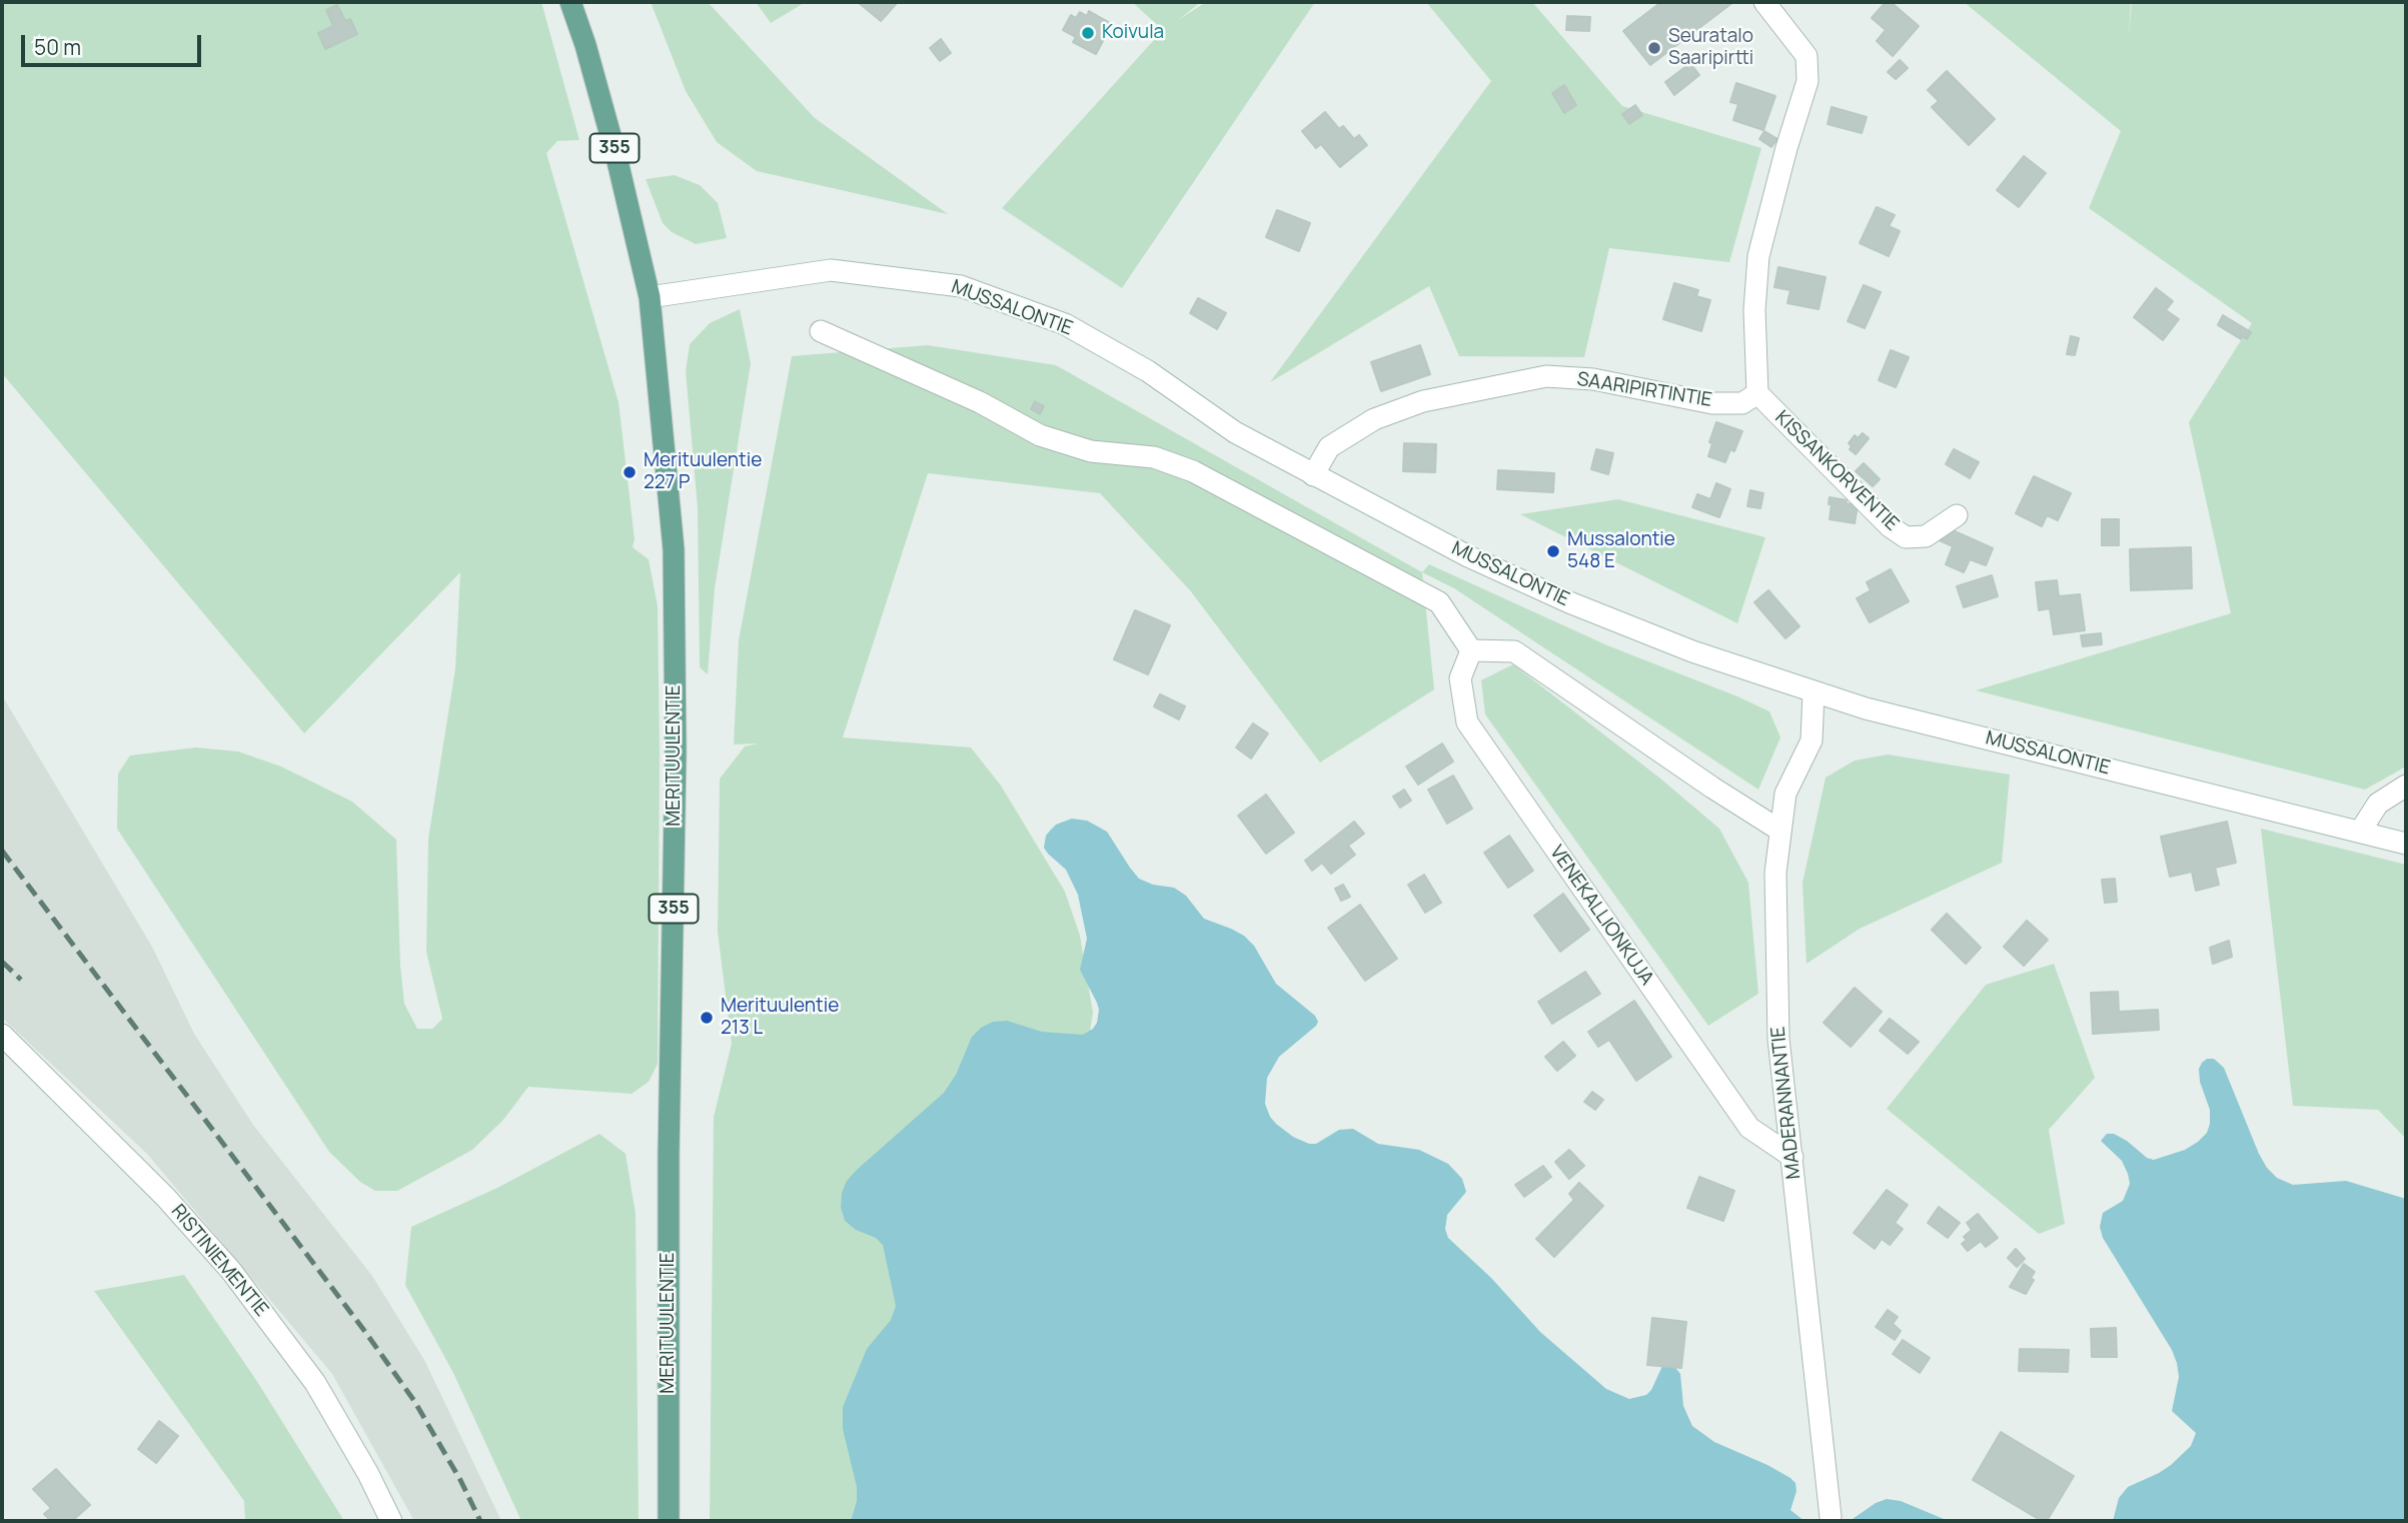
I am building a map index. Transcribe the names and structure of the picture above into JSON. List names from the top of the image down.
{
  "streets": {
    "main road": ["355", "MERITUULENTIE"],
    "street": [
      "MUSSALONTIE",
      "SAARIPIRTINTIE",
      "KISSANKORVENTIE",
      "VENEKALLIONKUJA",
      "MADERANNANTIE",
      "RISTINIEMENTIE"
    ]
  },
  "crossings": [
    ["MUSSALONTIE", "SAARIPIRTINTIE"],
    ["MUSSALONTIE", "MERITUULENTIE"],
    ["MUSSALONTIE", "MADERANNANTIE"],
    ["SAARIPIRTINTIE", "KISSANKORVENTIE"],
    ["VENEKALLIONKUJA", "MADERANNANTIE"]
  ],
  "places": [
    "Koivula",
    "Seuratalo Saaripirtti",
    "Merituulentie 227 P",
    "Mussalontie 548 E",
    "Merituulentie 213 L"
  ],
  "scale_bar": "50 m"
}
